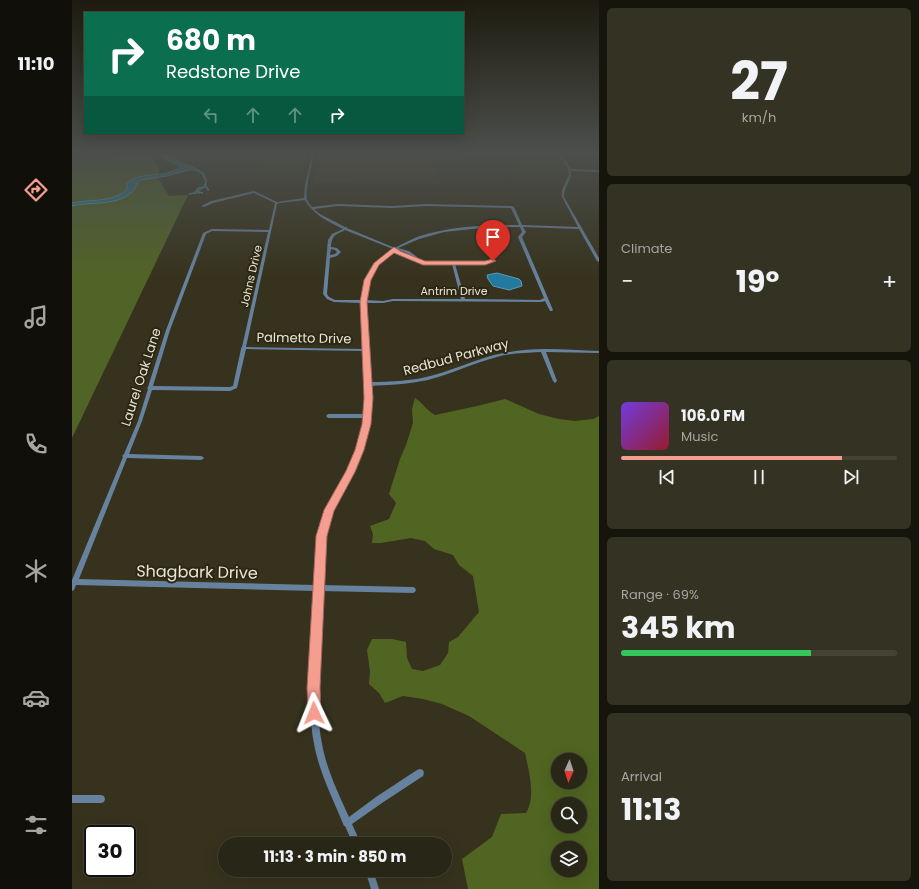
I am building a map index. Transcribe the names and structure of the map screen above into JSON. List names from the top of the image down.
{
  "streets": {
    "street": [
      "Johns Drive",
      "Antrim Drive",
      "Palmetto Drive",
      "Redbud Parkway",
      "Laurel Oak Lane",
      "Shagbark Drive"
    ]
  },
  "crossings": [
    ["Johns Drive", "Palmetto Drive"],
    ["Johns Drive", "Laurel Oak Lane"],
    ["Laurel Oak Lane", "Shagbark Drive"]
  ],
  "north": "bottom",
  "page": {
    "tabs": "11:10",
    "tile": [
      ["27", "km/h"],
      "Climate",
      ["Range · 69%", "345 km"],
      ["Arrival", "11:13"]
    ],
    "turn": ["680 m", "Redstone Drive"],
    "heat": ["−", "19°", "+"],
    "song": ["106.0 FM", "Music"],
    "limit": "30",
    "trip": "11:13 · 3 min · 850 m"
  }
}
